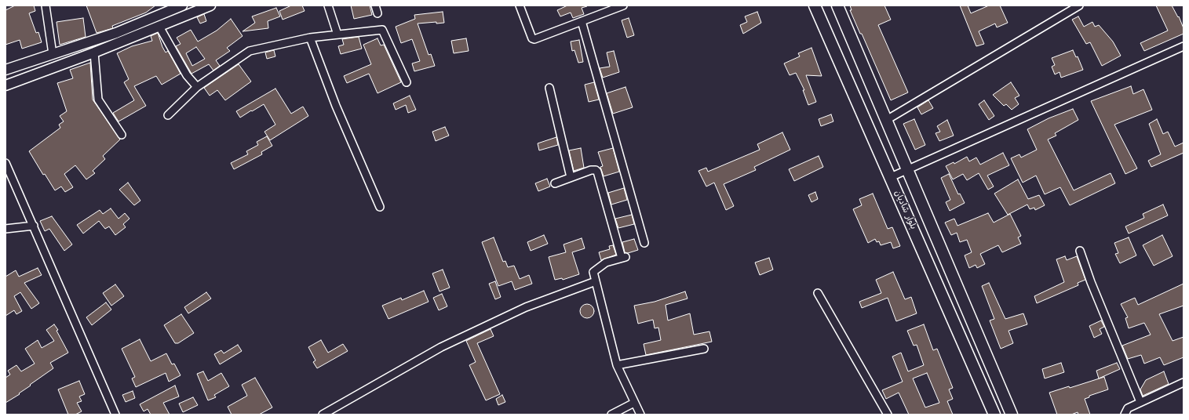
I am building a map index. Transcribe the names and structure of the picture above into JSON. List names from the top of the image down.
{
  "streets": {
    "main road": ["بلوار شادیان"]
  }
}
